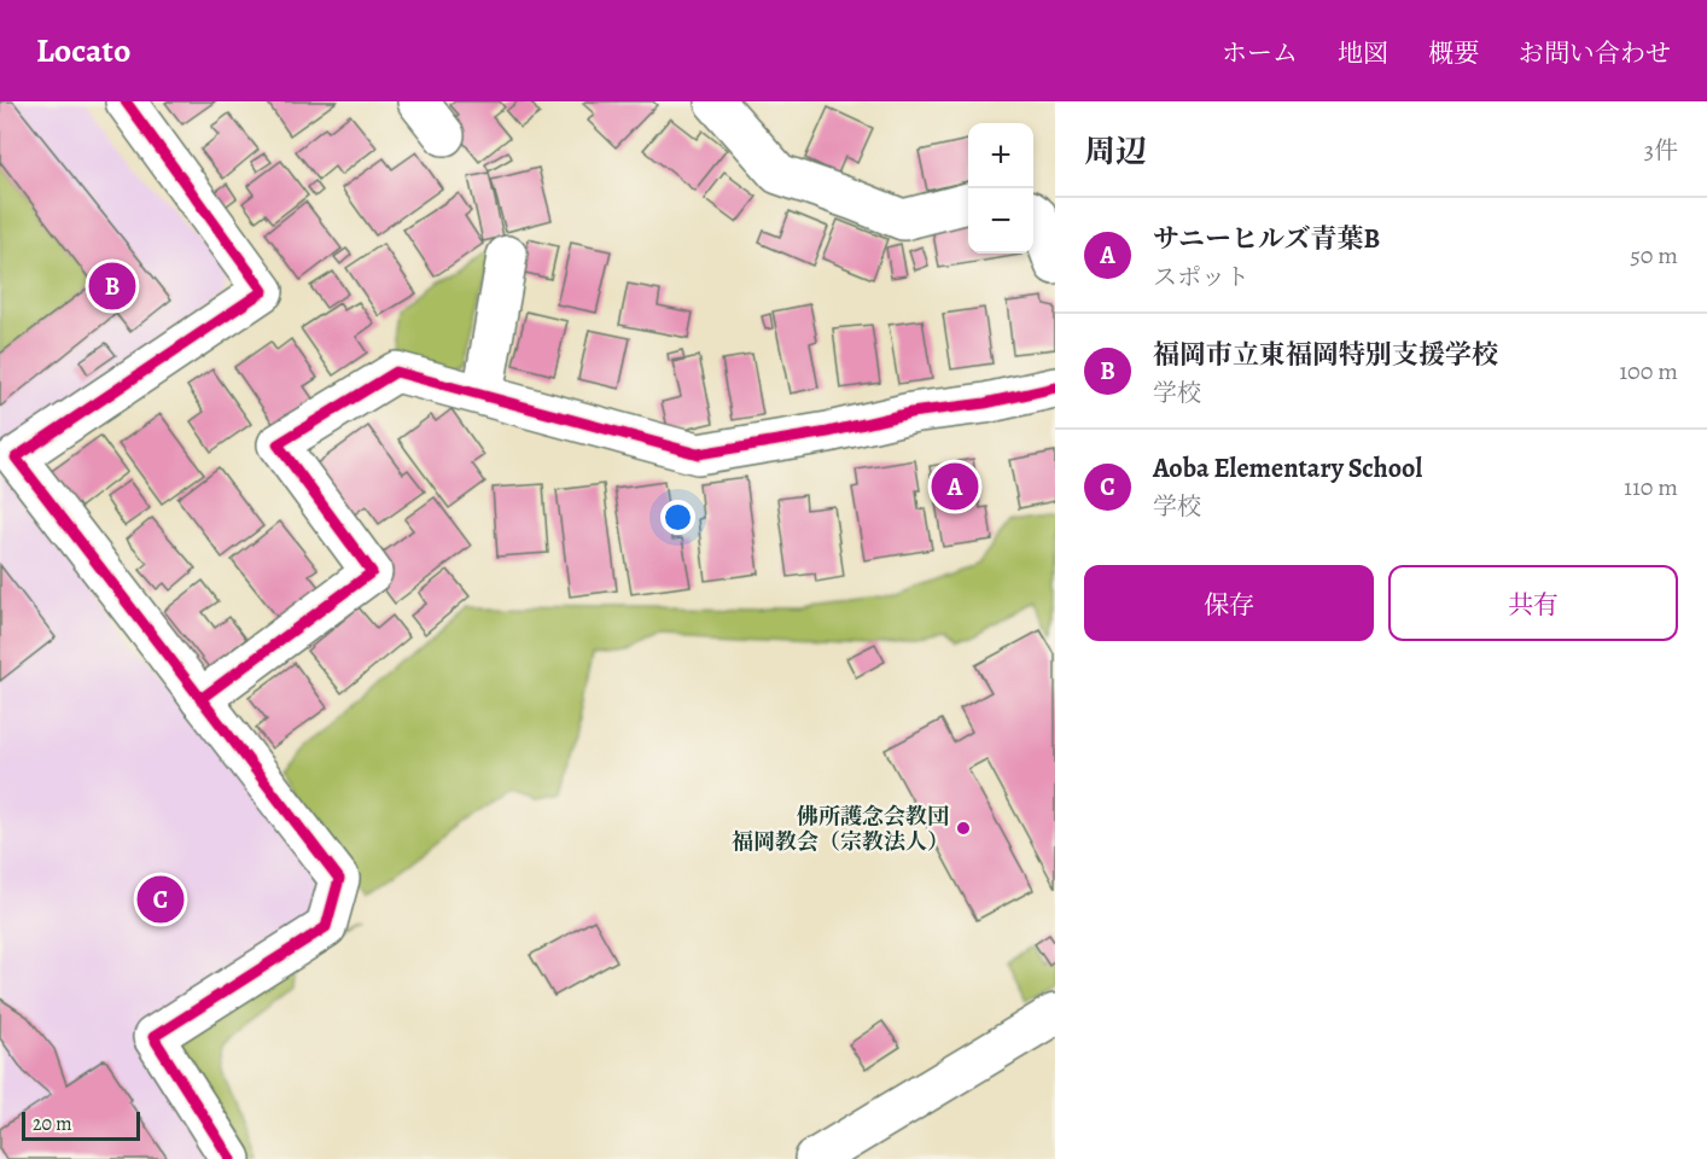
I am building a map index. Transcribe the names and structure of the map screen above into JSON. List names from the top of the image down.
{
  "places": ["佛所護念会教団 福岡教会（宗教法人）"],
  "scale_bar": "20 m",
  "page": {
    "header": "Locato",
    "nav": [
      "ホーム",
      "地図",
      "概要",
      "お問い合わせ"
    ],
    "heading": ["周辺", "3件"],
    "map_buttons": ["+", "−"],
    "list": [
      {
        "mark": "A",
        "name": "サニーヒルズ青葉B",
        "note": "スポット",
        "value": "50 m"
      },
      {
        "mark": "B",
        "name": "福岡市立東福岡特別支援学校",
        "note": "学校",
        "value": "100 m"
      },
      {
        "mark": "C",
        "name": "Aoba Elementary School",
        "note": "学校",
        "value": "110 m"
      }
    ],
    "pins": ["B", "A", "C"],
    "buttons": ["保存", "共有"],
    "scale": "20 m"
  }
}
